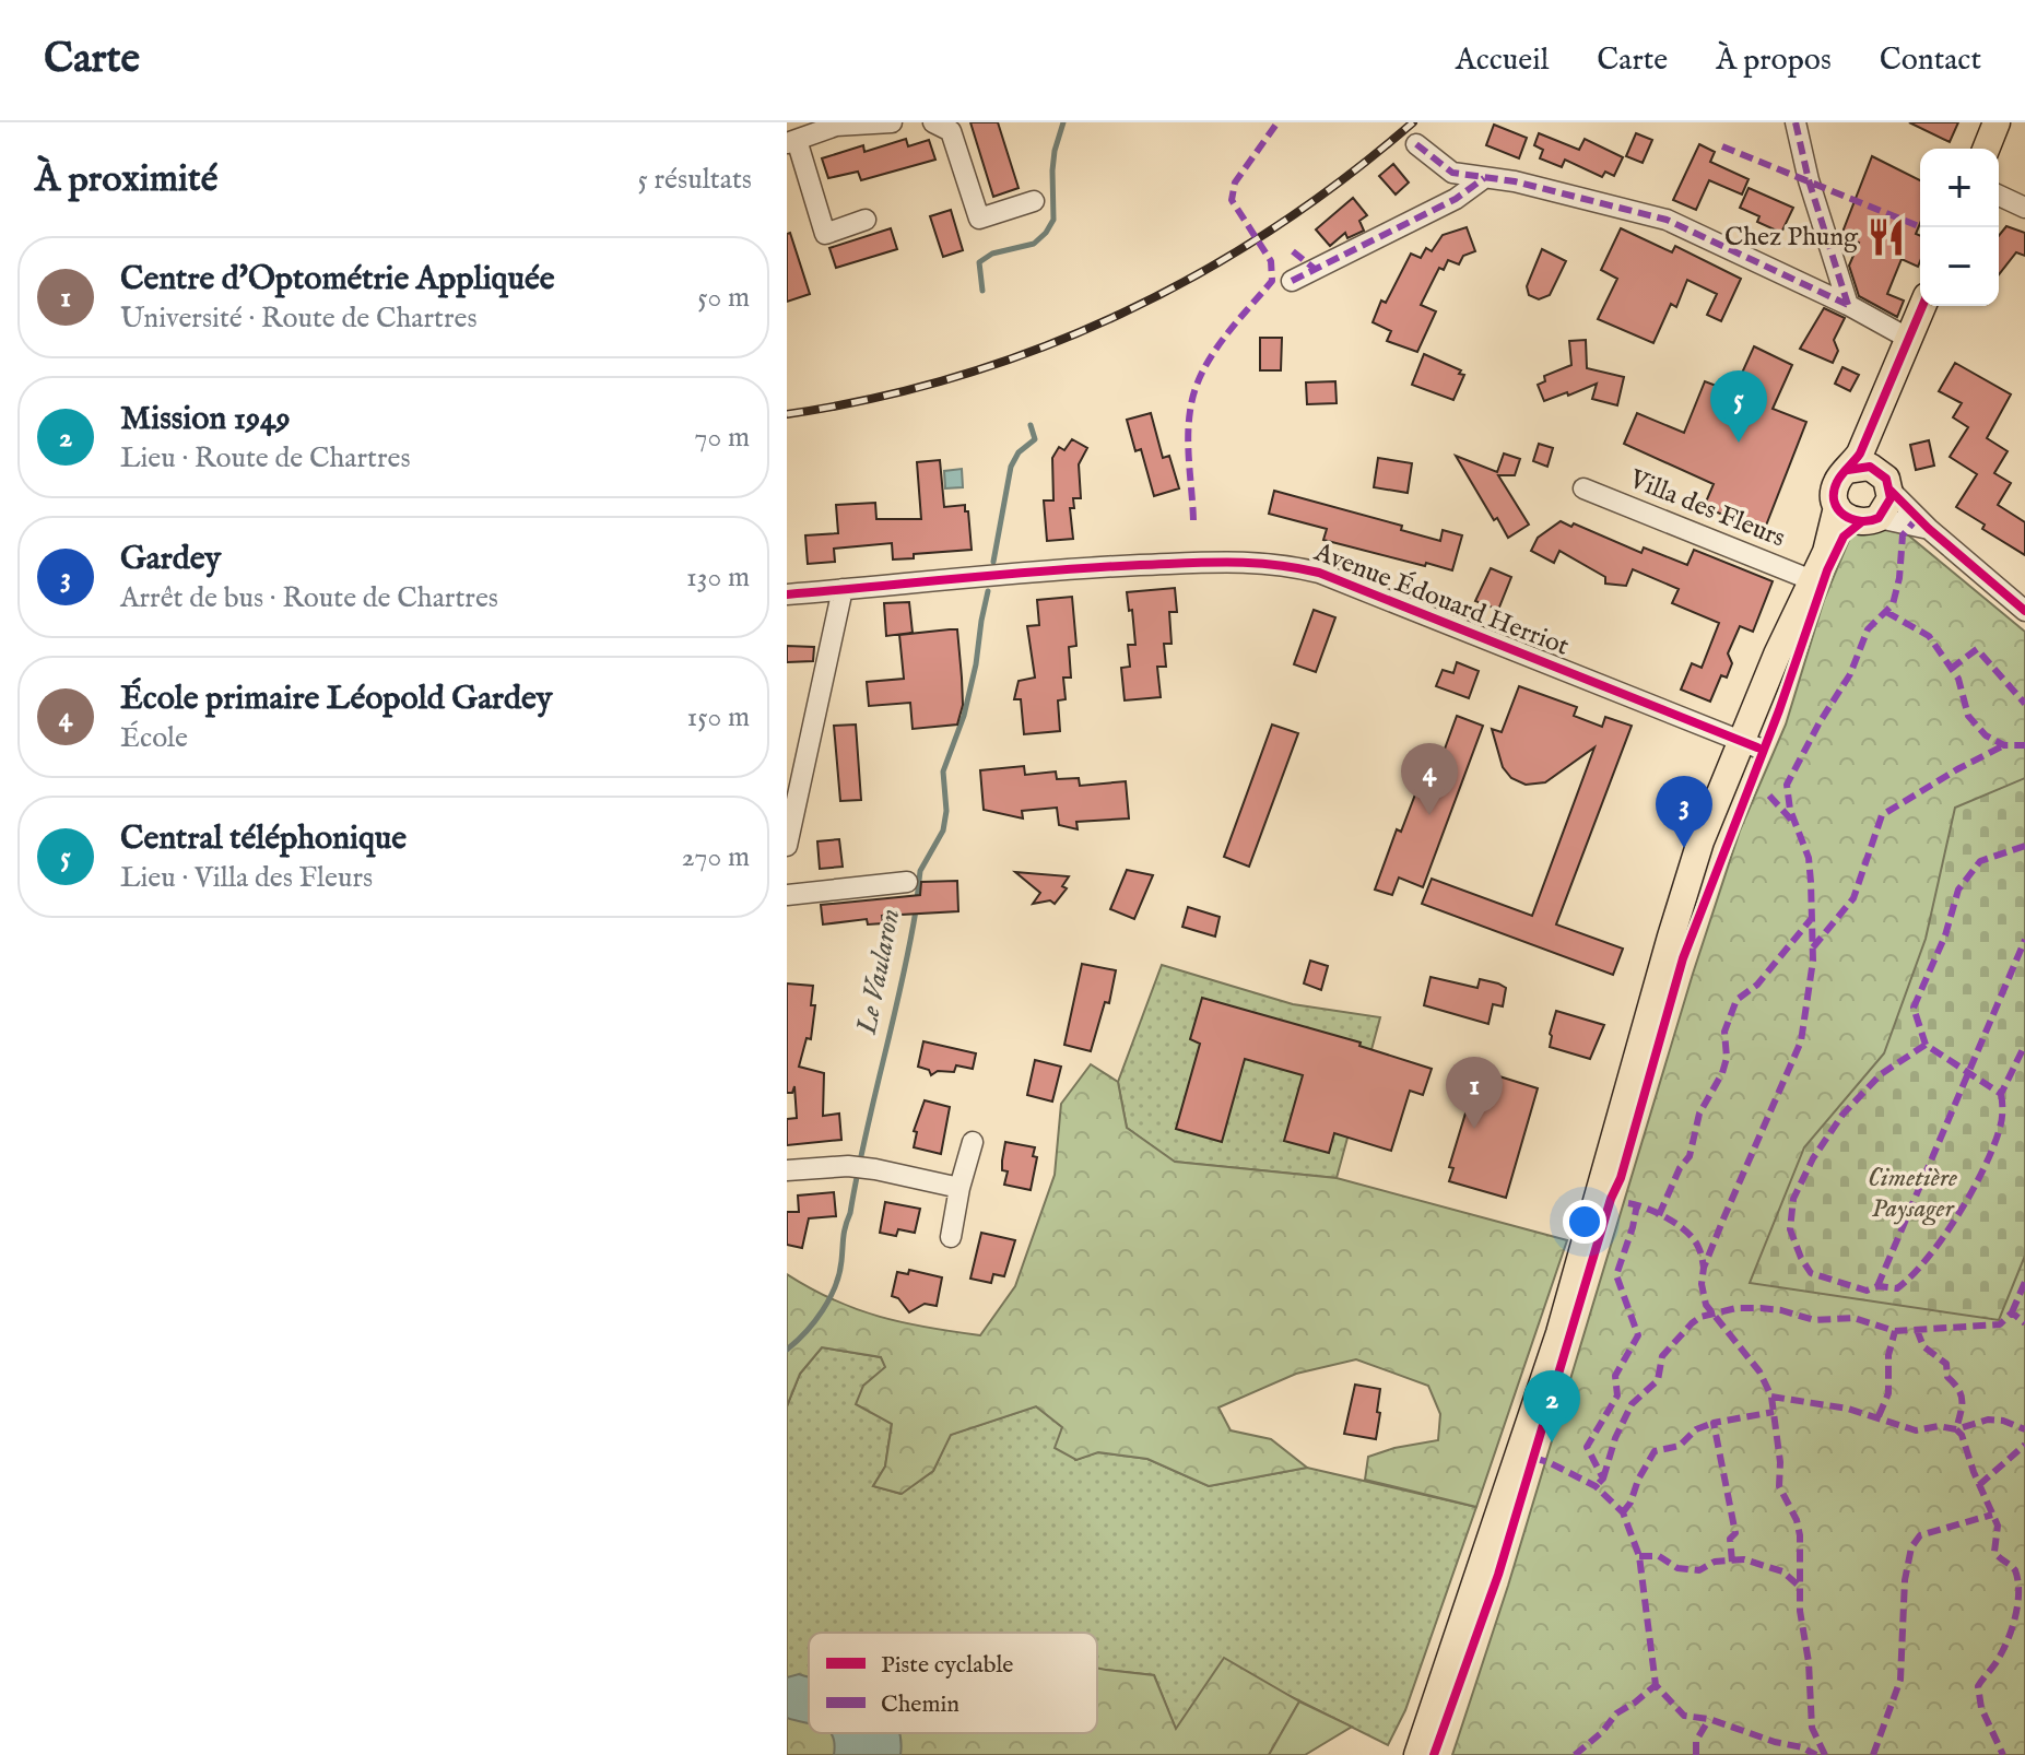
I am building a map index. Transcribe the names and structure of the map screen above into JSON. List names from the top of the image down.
{
  "streets": {
    "street": ["Villa des Fleurs", "Avenue Édouard Herriot"]
  },
  "water": ["Le Vaularon"],
  "parks": ["Cimetière Paysager"],
  "places": {
    "restaurant": ["Chez Phung"]
  },
  "legend": ["Piste cyclable", "Chemin"],
  "page": {
    "header": "Carte",
    "nav": [
      "Accueil",
      "Carte",
      "À propos",
      "Contact"
    ],
    "heading": ["À proximité", "5 résultats"],
    "map_buttons": ["+", "−"],
    "list": [
      {
        "mark": "1",
        "name": "Centre d'Optométrie Appliquée",
        "note": "Université · Route de Chartres",
        "value": "50 m"
      },
      {
        "mark": "2",
        "name": "Mission 1949",
        "note": "Lieu · Route de Chartres",
        "value": "70 m"
      },
      {
        "mark": "3",
        "name": "Gardey",
        "note": "Arrêt de bus · Route de Chartres",
        "value": "130 m"
      },
      {
        "mark": "4",
        "name": "École primaire Léopold Gardey",
        "note": "École",
        "value": "150 m"
      },
      {
        "mark": "5",
        "name": "Central téléphonique",
        "note": "Lieu · Villa des Fleurs",
        "value": "270 m"
      }
    ],
    "pins": [
      "5",
      "4",
      "3",
      "1",
      "2"
    ]
  }
}
